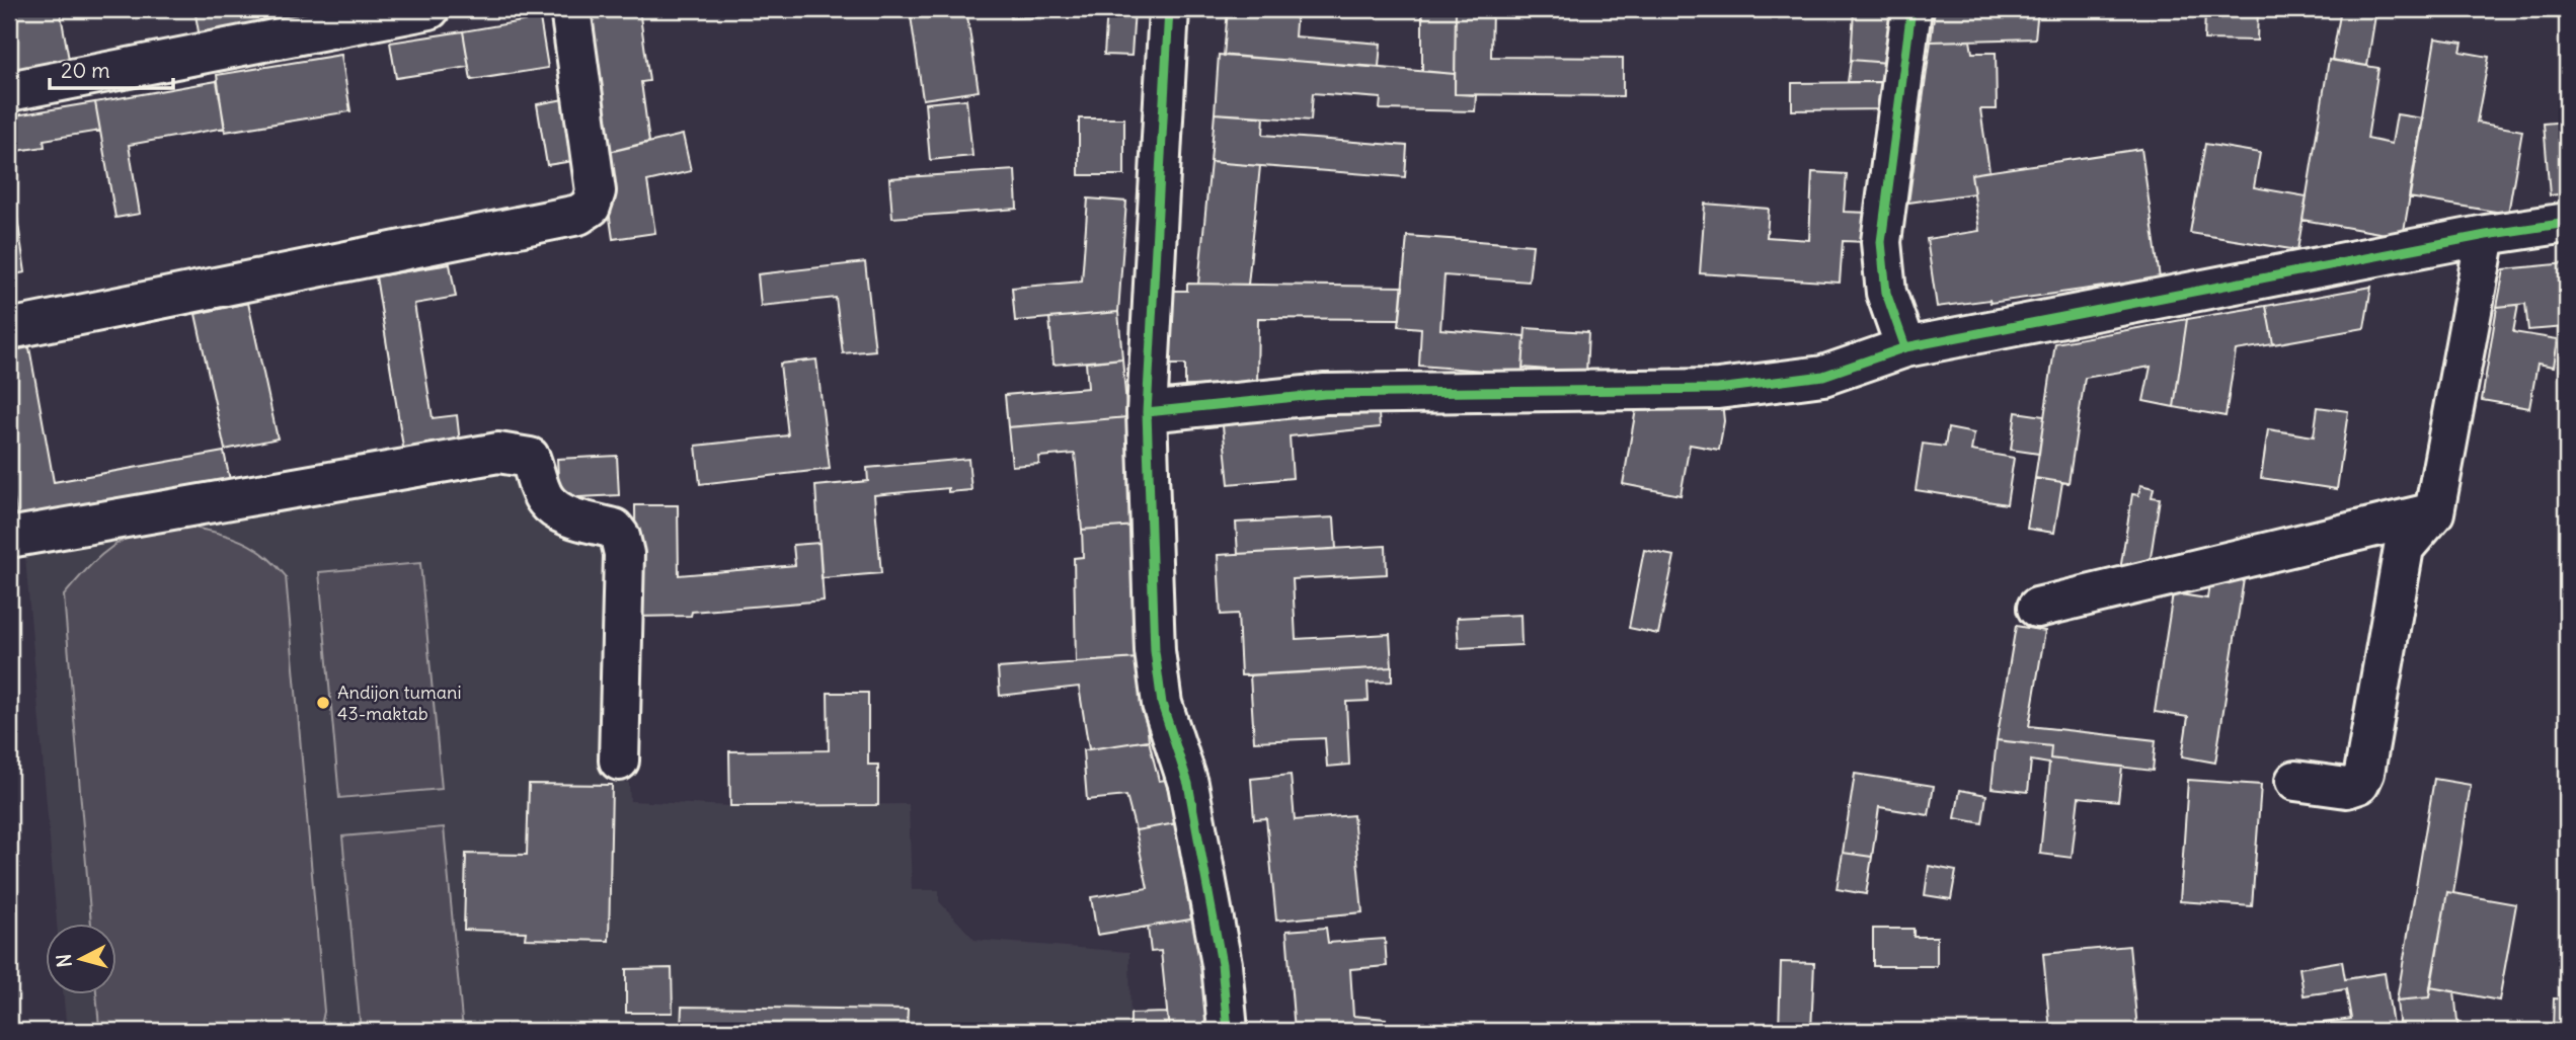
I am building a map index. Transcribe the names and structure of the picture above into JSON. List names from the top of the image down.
{
  "places": ["Andijon tumani 43-maktab"],
  "scale_bar": "20 m",
  "north": "left"
}
